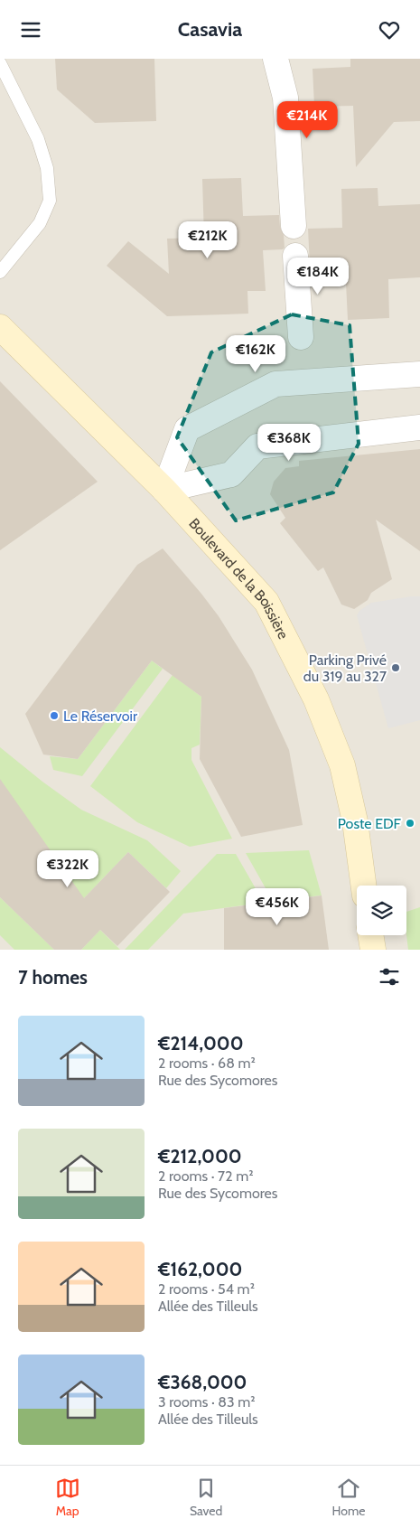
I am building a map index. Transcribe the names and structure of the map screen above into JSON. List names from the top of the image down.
{
  "streets": {
    "main road": ["Boulevard de la Boissière"]
  },
  "places": ["Parking Privé du 319 au 327", "Le Réservoir", "Poste EDF"],
  "page": {
    "header": "Casavia",
    "price": [
      "€214K",
      "€212K",
      "€184K",
      "€162K",
      "€368K",
      "€322K",
      "€456K"
    ],
    "heading": "7 homes",
    "list": [
      {
        "name": "€214,000",
        "note": "2 rooms · 68 m² · Rue des Sycomores"
      },
      {
        "name": "€212,000",
        "note": "2 rooms · 72 m² · Rue des Sycomores"
      },
      {
        "name": "€162,000",
        "note": "2 rooms · 54 m² · Allée des Tilleuls"
      },
      {
        "name": "€368,000",
        "note": "3 rooms · 83 m² · Allée des Tilleuls"
      }
    ],
    "tabs": ["Map", "Saved", "Home"]
  }
}
